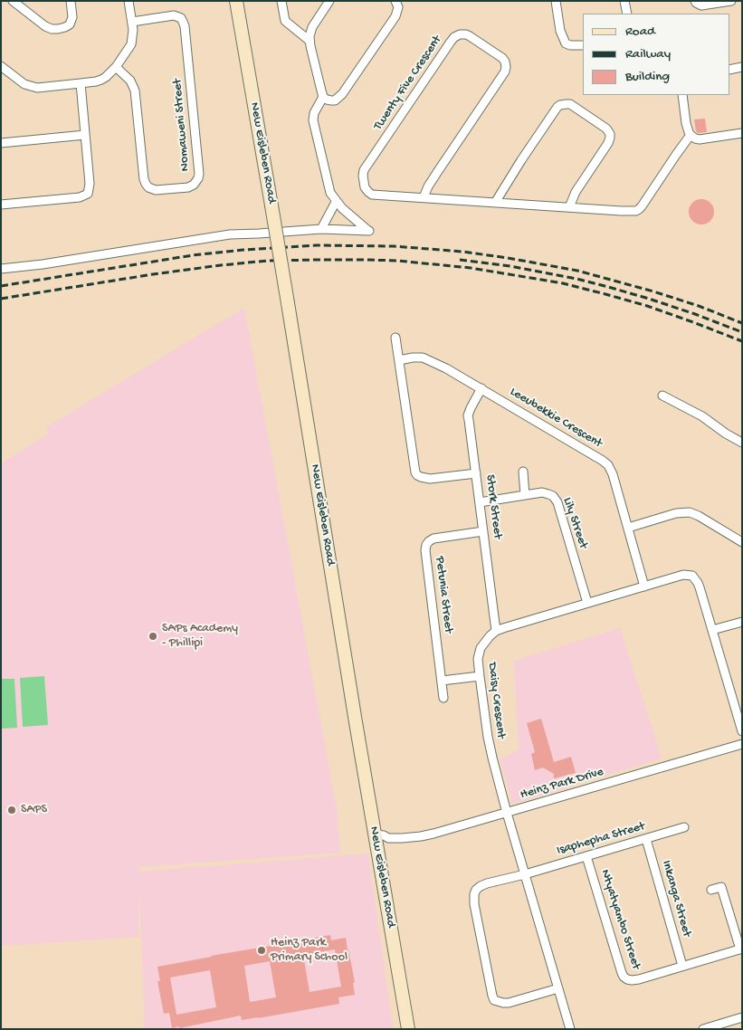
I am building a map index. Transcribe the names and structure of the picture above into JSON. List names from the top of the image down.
{
  "streets": {
    "main road": ["New Eisleben Road"],
    "street": [
      "Twenty Five Crescent",
      "Nomaweni Street",
      "Leeubekkie Crescent",
      "Stork Street",
      "Lily Street",
      "Petunia Street",
      "Daisy Crescent",
      "Heinz Park Drive",
      "Isaphepha Street",
      "Inkanga Street",
      "Ntyatyambo Street"
    ]
  },
  "crossings": [
    ["New Eisleben Road", "Heinz Park Drive"],
    ["Leeubekkie Crescent", "Stork Street"],
    ["Leeubekkie Crescent", "Daisy Crescent"],
    ["Stork Street", "Lily Street"],
    ["Stork Street", "Petunia Street"],
    ["Stork Street", "Daisy Crescent"],
    ["Lily Street", "Daisy Crescent"],
    ["Daisy Crescent", "Heinz Park Drive"],
    ["Daisy Crescent", "Isaphepha Street"],
    ["Isaphepha Street", "Inkanga Street"],
    ["Isaphepha Street", "Ntyatyambo Street"],
    ["Inkanga Street", "Ntyatyambo Street"]
  ],
  "places": ["SAPs Academy - Phillipi", "SAPS", "Heinz Park Primary School"],
  "legend": ["Road", "Railway", "Building"]
}
